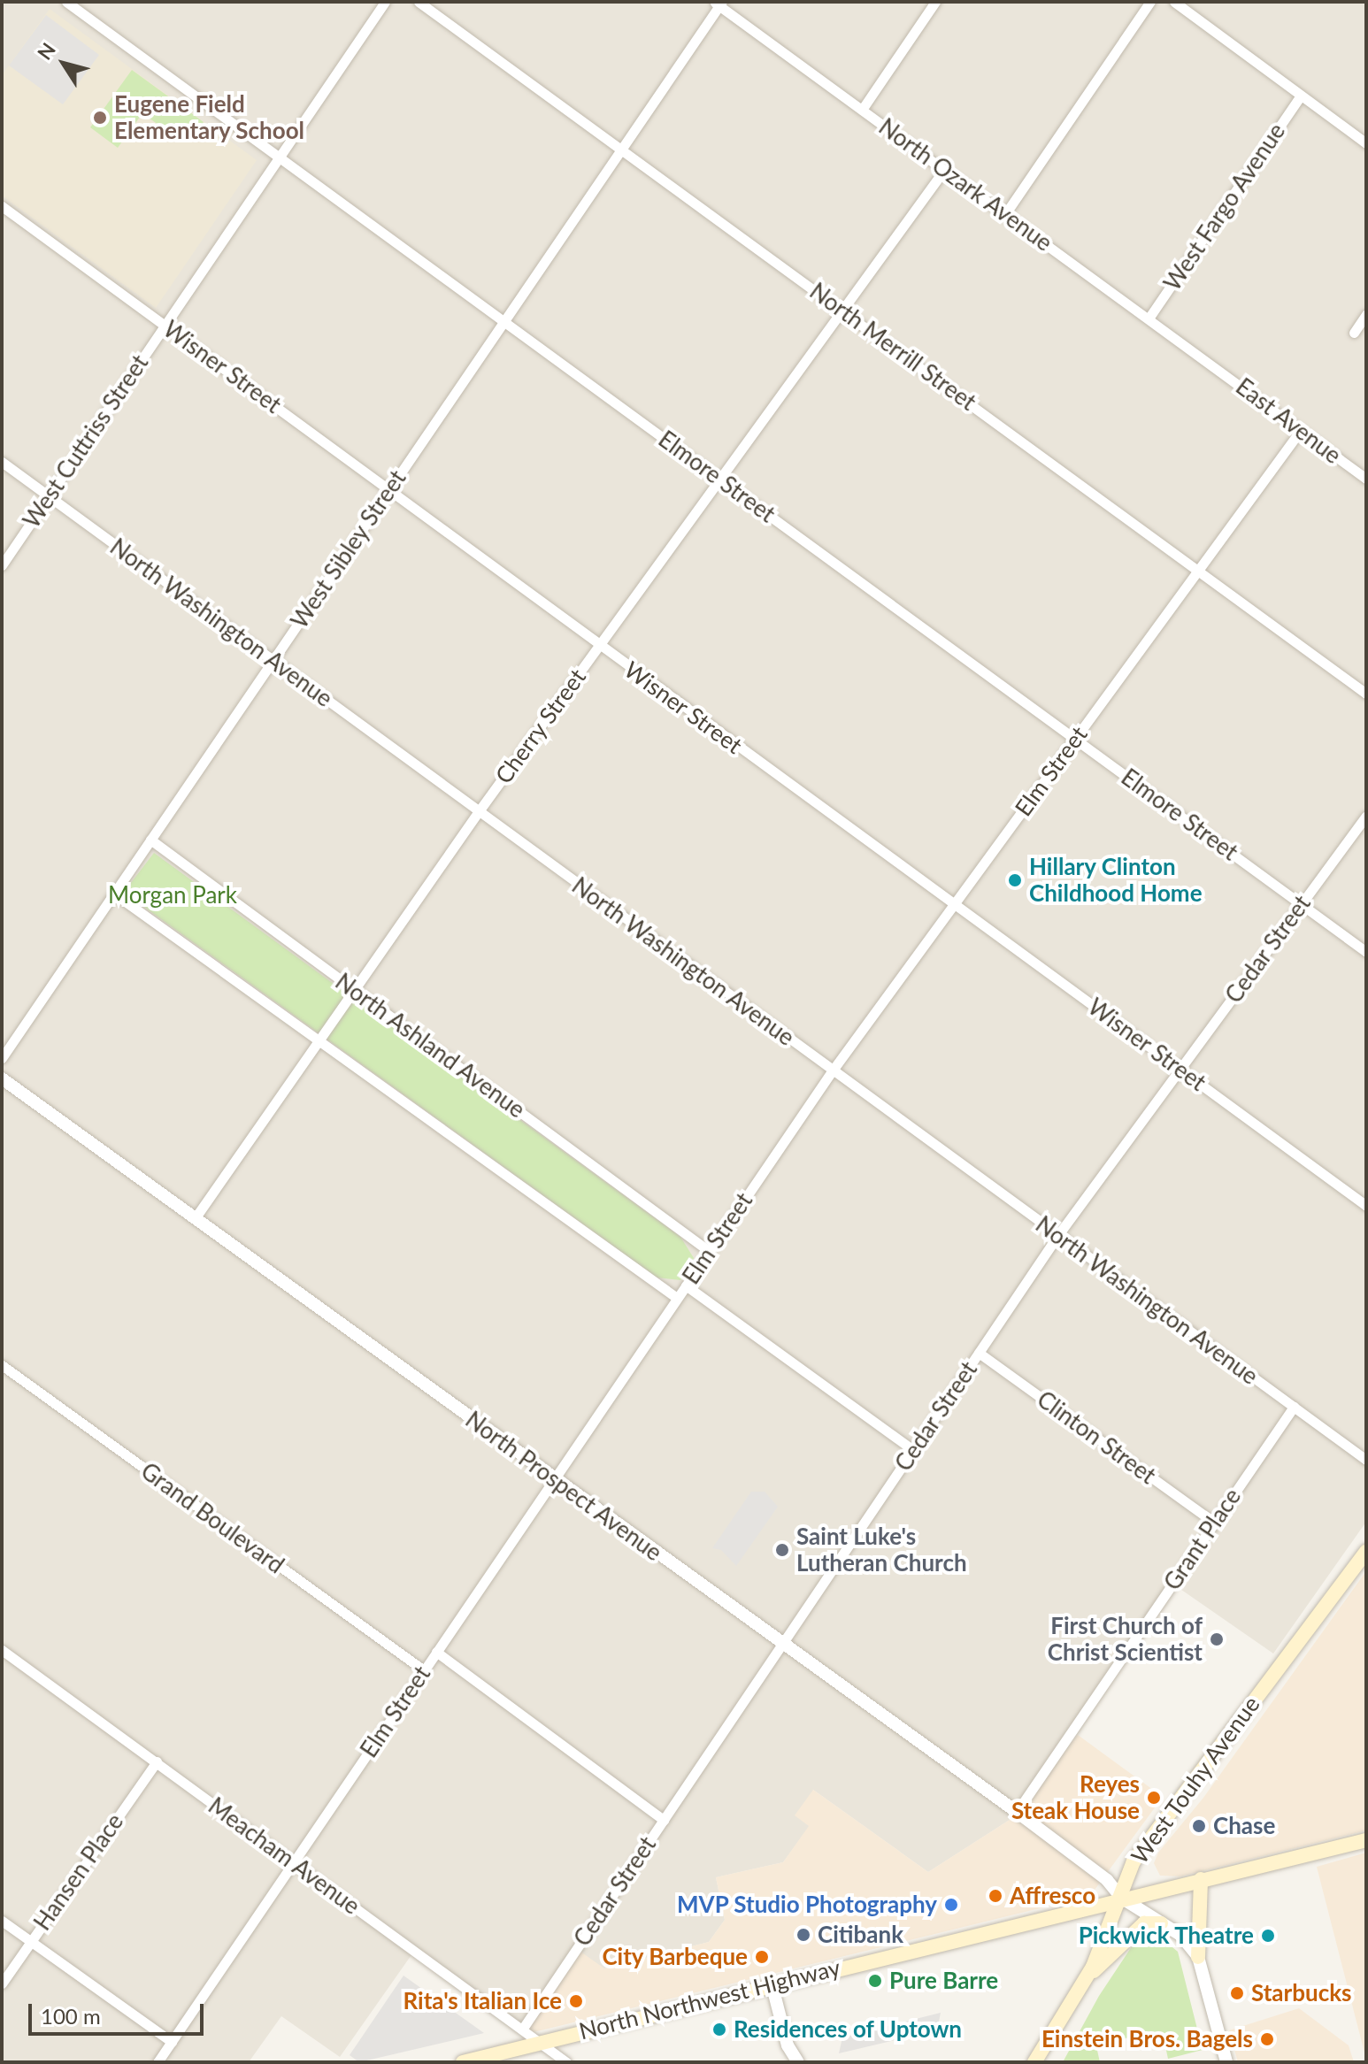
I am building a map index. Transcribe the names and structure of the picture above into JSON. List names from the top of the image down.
{
  "streets": {
    "main road": ["West Touhy Avenue", "North Northwest Highway"],
    "street": [
      "North Ozark Avenue",
      "West Fargo Avenue",
      "North Merrill Street",
      "Wisner Street",
      "East Avenue",
      "West Cuttriss Street",
      "Elmore Street",
      "West Sibley Street",
      "North Washington Avenue",
      "Cherry Street",
      "Elm Street",
      "Cedar Street",
      "North Ashland Avenue",
      "Clinton Street",
      "North Prospect Avenue",
      "Grand Boulevard",
      "Grant Place",
      "Meacham Avenue",
      "Hansen Place"
    ]
  },
  "crossings": [
    ["North Ozark Avenue", "West Fargo Avenue"],
    ["North Ozark Avenue", "East Avenue"],
    ["North Ozark Avenue", "West Sibley Street"],
    ["North Ozark Avenue", "Cherry Street"],
    ["North Merrill Street", "West Sibley Street"],
    ["North Merrill Street", "Cherry Street"],
    ["North Merrill Street", "Elm Street"],
    ["Wisner Street", "West Cuttriss Street"],
    ["Wisner Street", "West Sibley Street"],
    ["Wisner Street", "Cherry Street"],
    ["Wisner Street", "Elm Street"],
    ["Wisner Street", "Cedar Street"],
    ["East Avenue", "Elm Street"],
    ["West Cuttriss Street", "Elmore Street"],
    ["West Cuttriss Street", "North Washington Avenue"],
    ["Elmore Street", "West Sibley Street"],
    ["Elmore Street", "Cherry Street"],
    ["Elmore Street", "Elm Street"],
    ["Elmore Street", "Cedar Street"],
    ["West Sibley Street", "North Washington Avenue"],
    ["West Sibley Street", "North Ashland Avenue"],
    ["North Washington Avenue", "Cherry Street"],
    ["North Washington Avenue", "Elm Street"],
    ["North Washington Avenue", "Cedar Street"],
    ["North Washington Avenue", "Grant Place"],
    ["Cherry Street", "North Ashland Avenue"],
    ["Cherry Street", "North Prospect Avenue"],
    ["Elm Street", "North Ashland Avenue"],
    ["Elm Street", "North Prospect Avenue"],
    ["Elm Street", "Grand Boulevard"],
    ["Elm Street", "Meacham Avenue"],
    ["Cedar Street", "Clinton Street"],
    ["Cedar Street", "North Prospect Avenue"],
    ["Cedar Street", "Meacham Avenue"],
    ["Clinton Street", "Grant Place"],
    ["North Prospect Avenue", "Grant Place"],
    ["North Prospect Avenue", "West Touhy Avenue"],
    ["North Prospect Avenue", "North Northwest Highway"],
    ["West Touhy Avenue", "North Northwest Highway"],
    ["Meacham Avenue", "Hansen Place"],
    ["Meacham Avenue", "North Northwest Highway"]
  ],
  "parks": ["Morgan Park"],
  "places": [
    "Eugene Field Elementary School",
    "Hillary Clinton Childhood Home",
    "Saint Luke's Lutheran Church",
    "First Church of Christ Scientist",
    "Reyes Steak House",
    "Chase",
    "Affresco",
    "MVP Studio Photography",
    "Citibank",
    "Pickwick Theatre",
    "City Barbeque",
    "Pure Barre",
    "Starbucks",
    "Rita's Italian Ice",
    "Residences of Uptown",
    "Einstein Bros. Bagels"
  ],
  "scale_bar": "100 m",
  "north": "top left"
}
